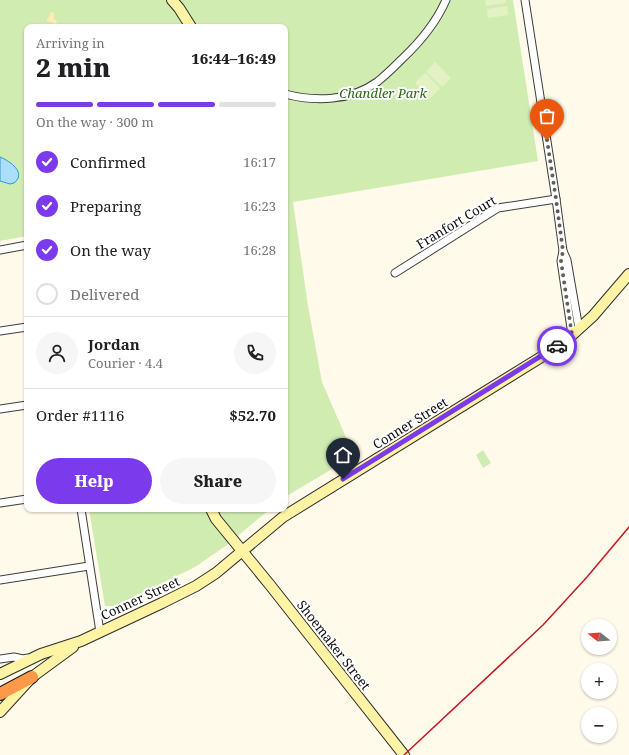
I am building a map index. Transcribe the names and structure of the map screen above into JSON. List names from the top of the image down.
{
  "streets": {
    "main road": ["Conner Street", "Shoemaker Street"],
    "street": ["Franfort Court"]
  },
  "crossings": [
    ["Conner Street", "Shoemaker Street"]
  ],
  "parks": ["Chandler Park"],
  "north": "left",
  "page": {
    "heading": ["2 min", "Arriving in", "16:44–16:49"],
    "panel": [
      "Jordan",
      "Courier · 4.4",
      "Order #1116",
      "$52.70"
    ],
    "bar": "On the way · 300 m",
    "list": [
      ["Confirmed", "16:17"],
      ["Preparing", "16:23"],
      ["On the way", "16:28"],
      "Delivered"
    ],
    "buttons": ["Help", "Share"],
    "map_buttons": ["+", "−"]
  }
}
